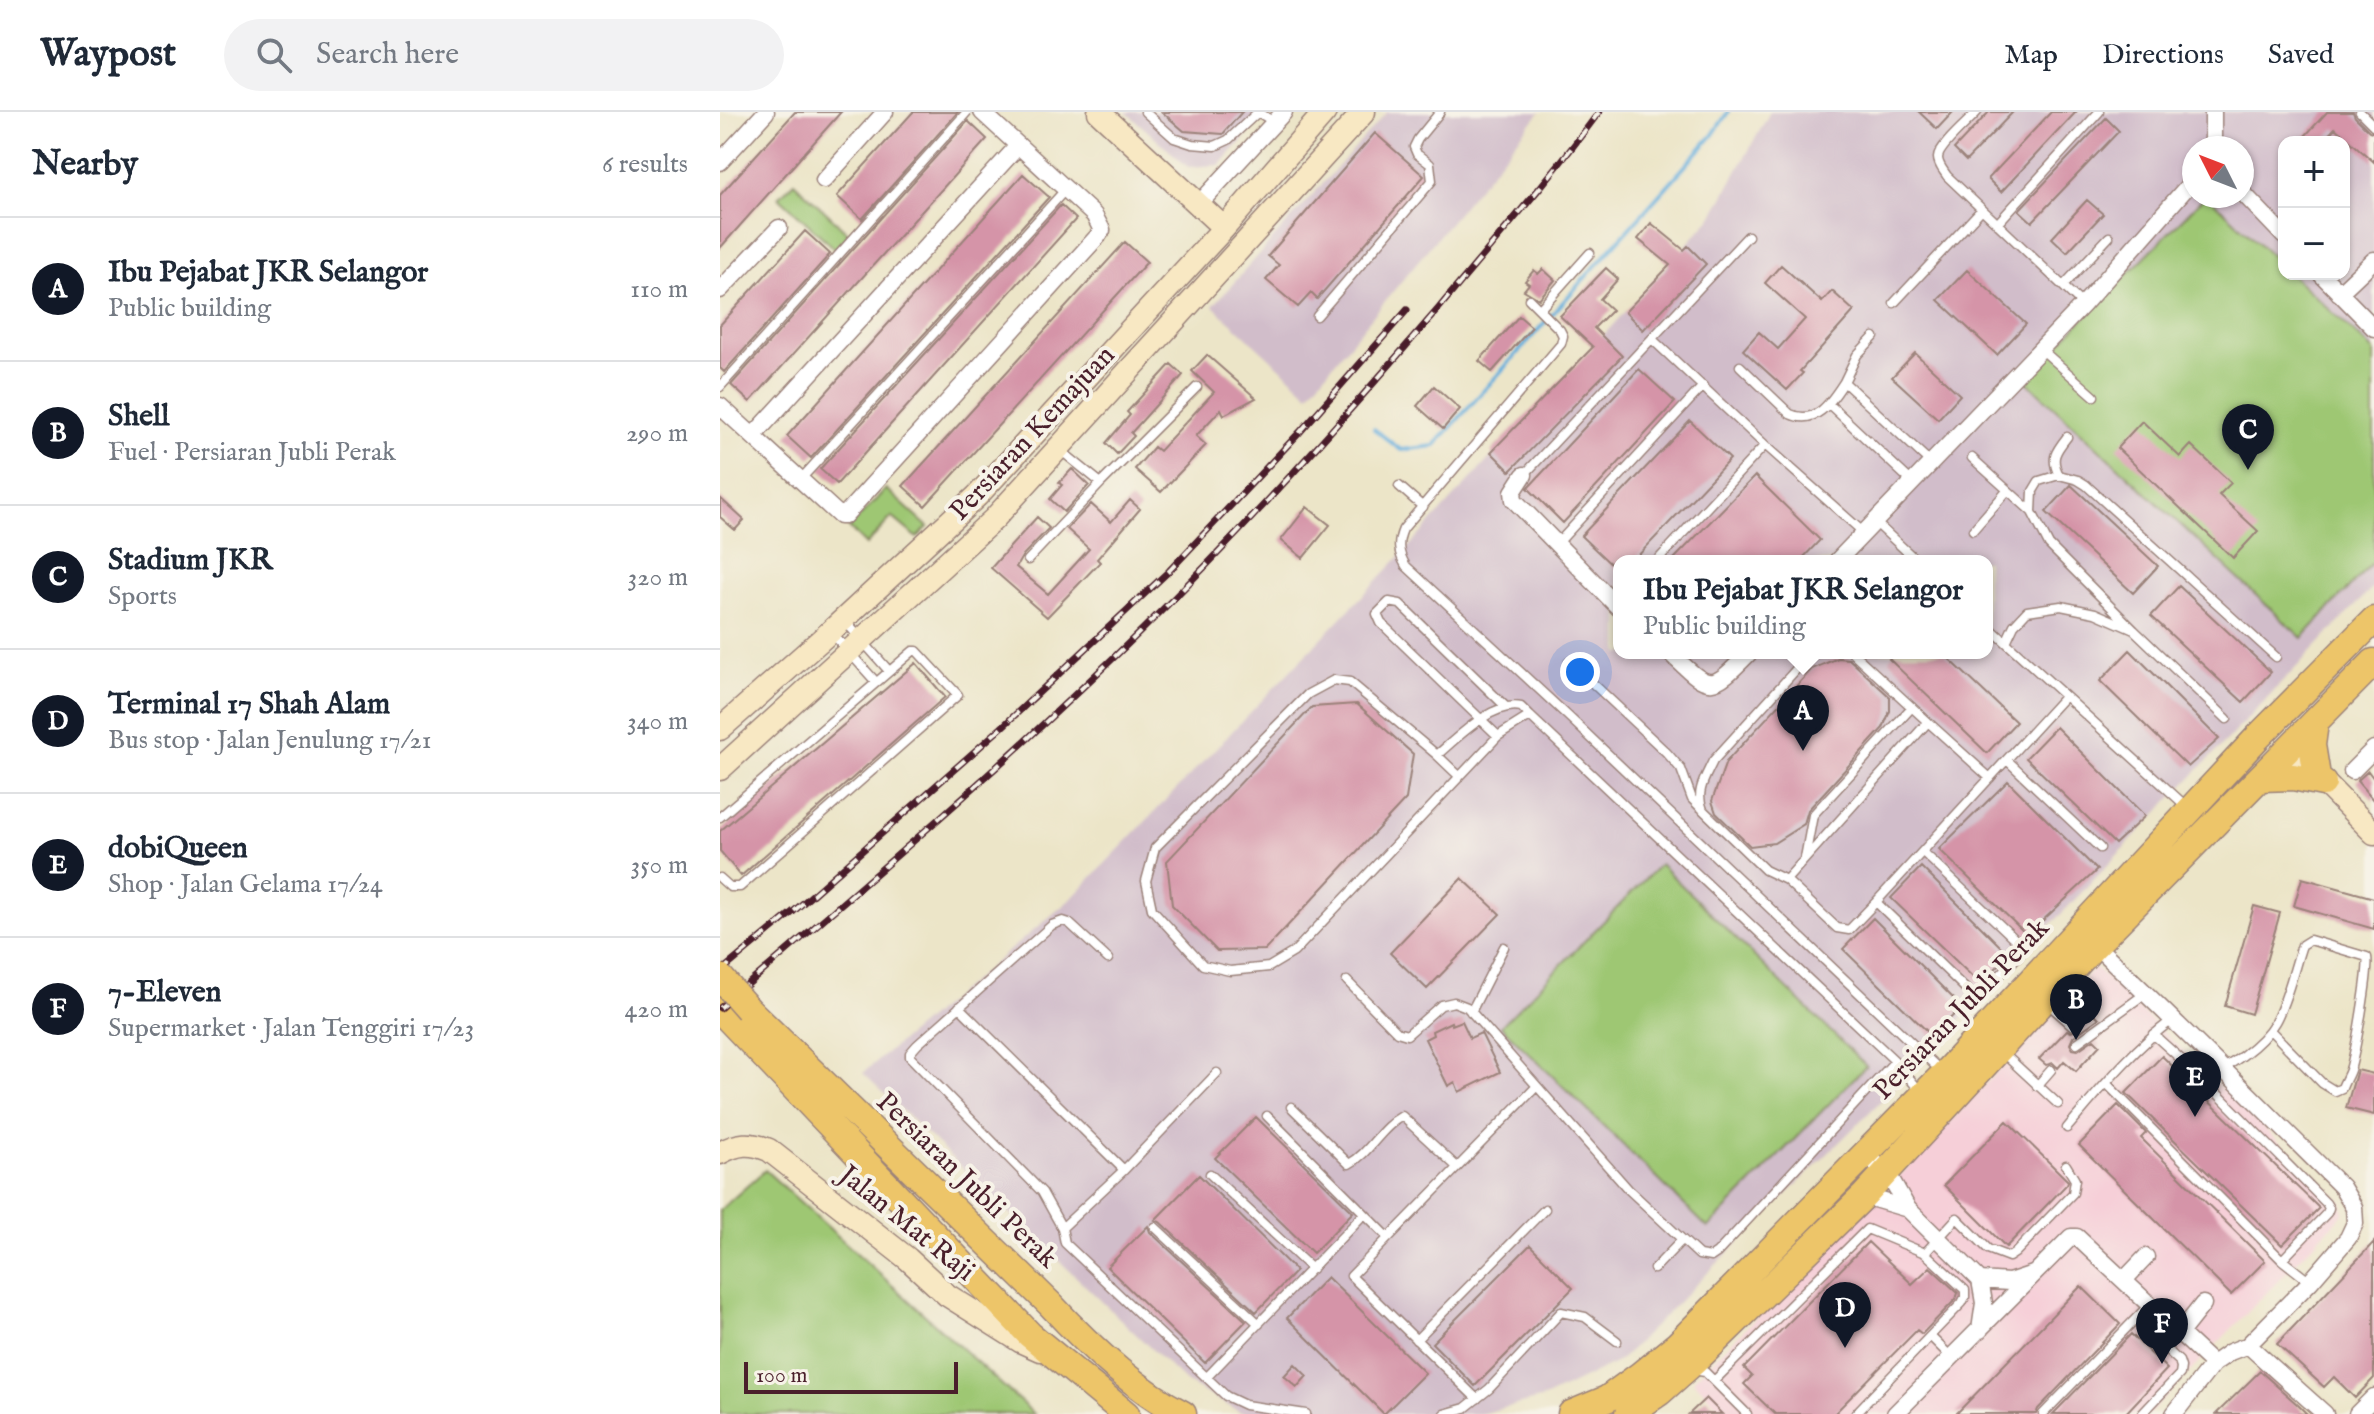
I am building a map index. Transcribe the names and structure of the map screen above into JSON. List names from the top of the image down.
{
  "streets": {
    "main road": ["Persiaran Kemajuan", "Persiaran Jubli Perak", "Jalan Mat Raji"]
  },
  "crossings": [
    ["Persiaran Jubli Perak", "Jalan Mat Raji"]
  ],
  "scale_bar": "100 m",
  "north": "top left",
  "page": {
    "header": "Waypost",
    "search": "Search here",
    "nav": ["Map", "Directions", "Saved"],
    "heading": ["Nearby", "6 results"],
    "map_buttons": ["+", "−"],
    "list": [
      {
        "mark": "A",
        "name": "Ibu Pejabat JKR Selangor",
        "note": "Public building",
        "value": "110 m"
      },
      {
        "mark": "B",
        "name": "Shell",
        "note": "Fuel · Persiaran Jubli Perak",
        "value": "290 m"
      },
      {
        "mark": "C",
        "name": "Stadium JKR",
        "note": "Sports",
        "value": "320 m"
      },
      {
        "mark": "D",
        "name": "Terminal 17 Shah Alam",
        "note": "Bus stop · Jalan Jenulung 17/21",
        "value": "340 m"
      },
      {
        "mark": "E",
        "name": "dobiQueen",
        "note": "Shop · Jalan Gelama 17/24",
        "value": "350 m"
      },
      {
        "mark": "F",
        "name": "7-Eleven",
        "note": "Supermarket · Jalan Tenggiri 17/23",
        "value": "420 m"
      }
    ],
    "pins": [
      "C",
      "A",
      "B",
      "E",
      "D",
      "F"
    ],
    "popup": ["Ibu Pejabat JKR Selangor", "Public building"],
    "scale": "100 m"
  }
}
